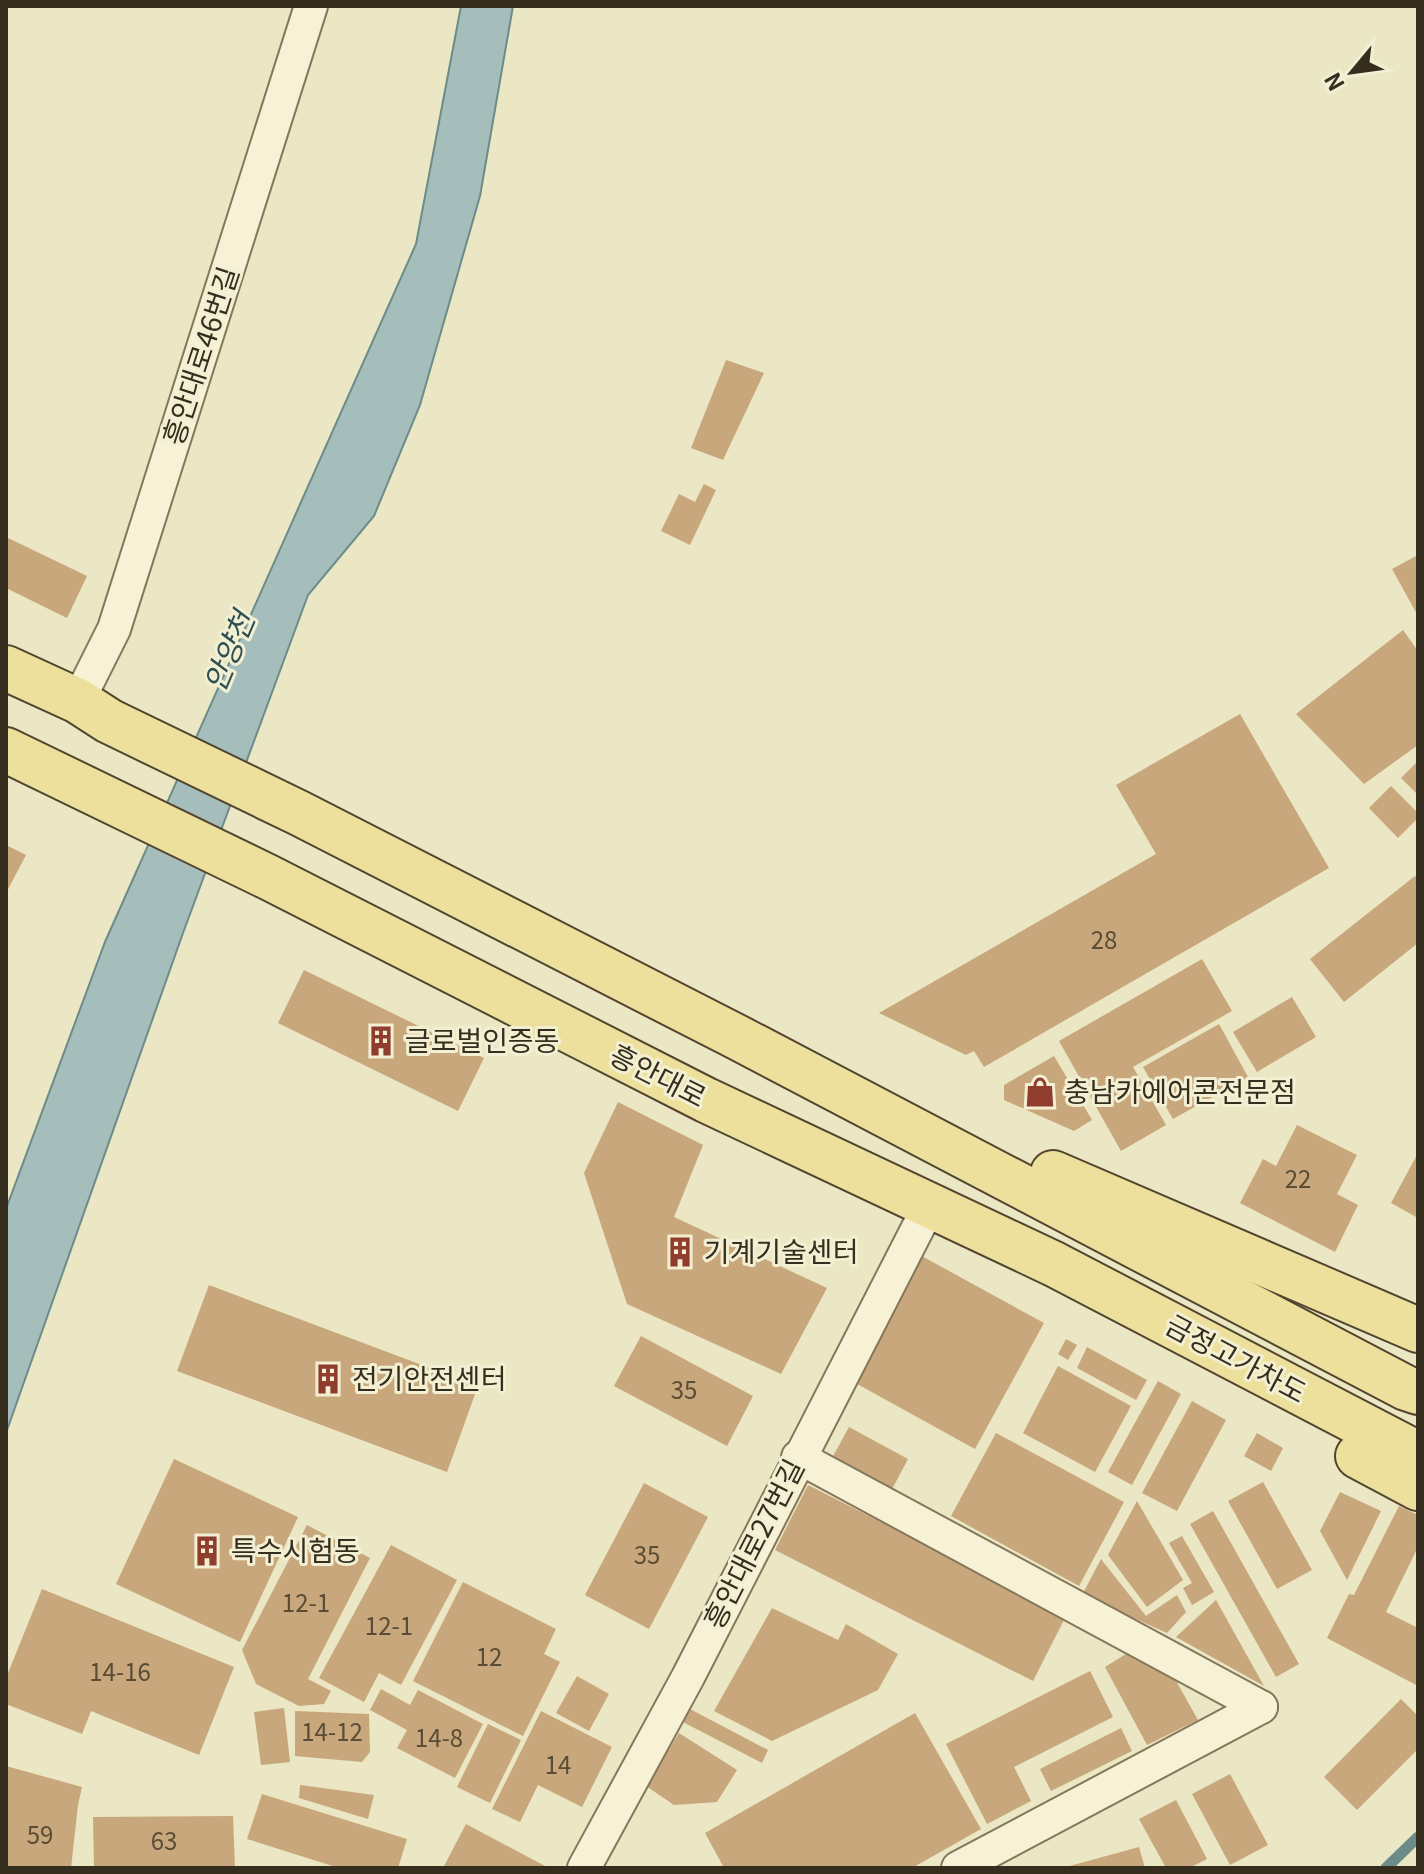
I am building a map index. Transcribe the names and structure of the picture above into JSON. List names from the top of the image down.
{
  "streets": {
    "main road": ["흥안대로", "금정고가차도"],
    "street": ["흥안대로46번길", "흥안대로27번길"]
  },
  "crossings": [
    ["흥안대로", "금정고가차도"]
  ],
  "water": ["안양천"],
  "places": {
    "building": [
      "글로벌인증동",
      "기계기술센터",
      "전기안전센터",
      "특수시험동"
    ],
    "shop": ["충남카에어콘전문점"]
  },
  "house_numbers": [
    "28",
    "22",
    "35",
    "35",
    "12-1",
    "12-1",
    "12",
    "14-16",
    "14-12",
    "14-8",
    "14",
    "59",
    "63"
  ],
  "north": "bottom left"
}
